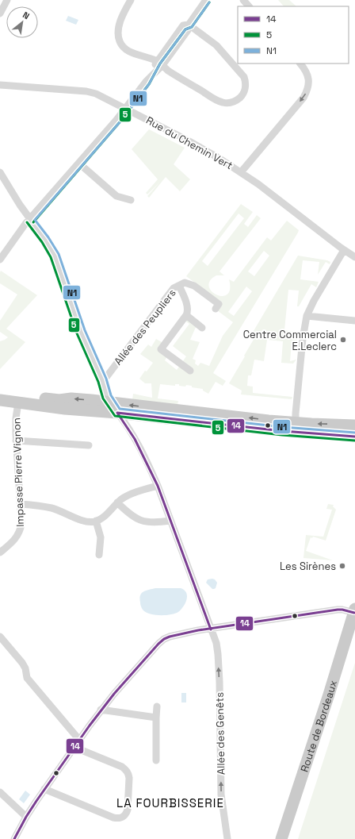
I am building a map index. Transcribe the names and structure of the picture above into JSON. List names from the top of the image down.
{
  "streets": {
    "main road": ["Route de Bordeaux"],
    "street": [
      "Rue du Chemin Vert",
      "Allée des Peupliers",
      "Impasse Pierre Vignon",
      "Allée des Genêts"
    ]
  },
  "crossings": [
    ["Allée des Peupliers", "Allée des Genêts"]
  ],
  "districts": ["LA FOURBISSERIE"],
  "places": ["Centre Commercial E.Leclerc", "Les Sirènes"],
  "lines": ["transit line 5", "transit line N1", "transit line 14"],
  "legend": ["14", "5", "N1"],
  "north": "top right"
}
